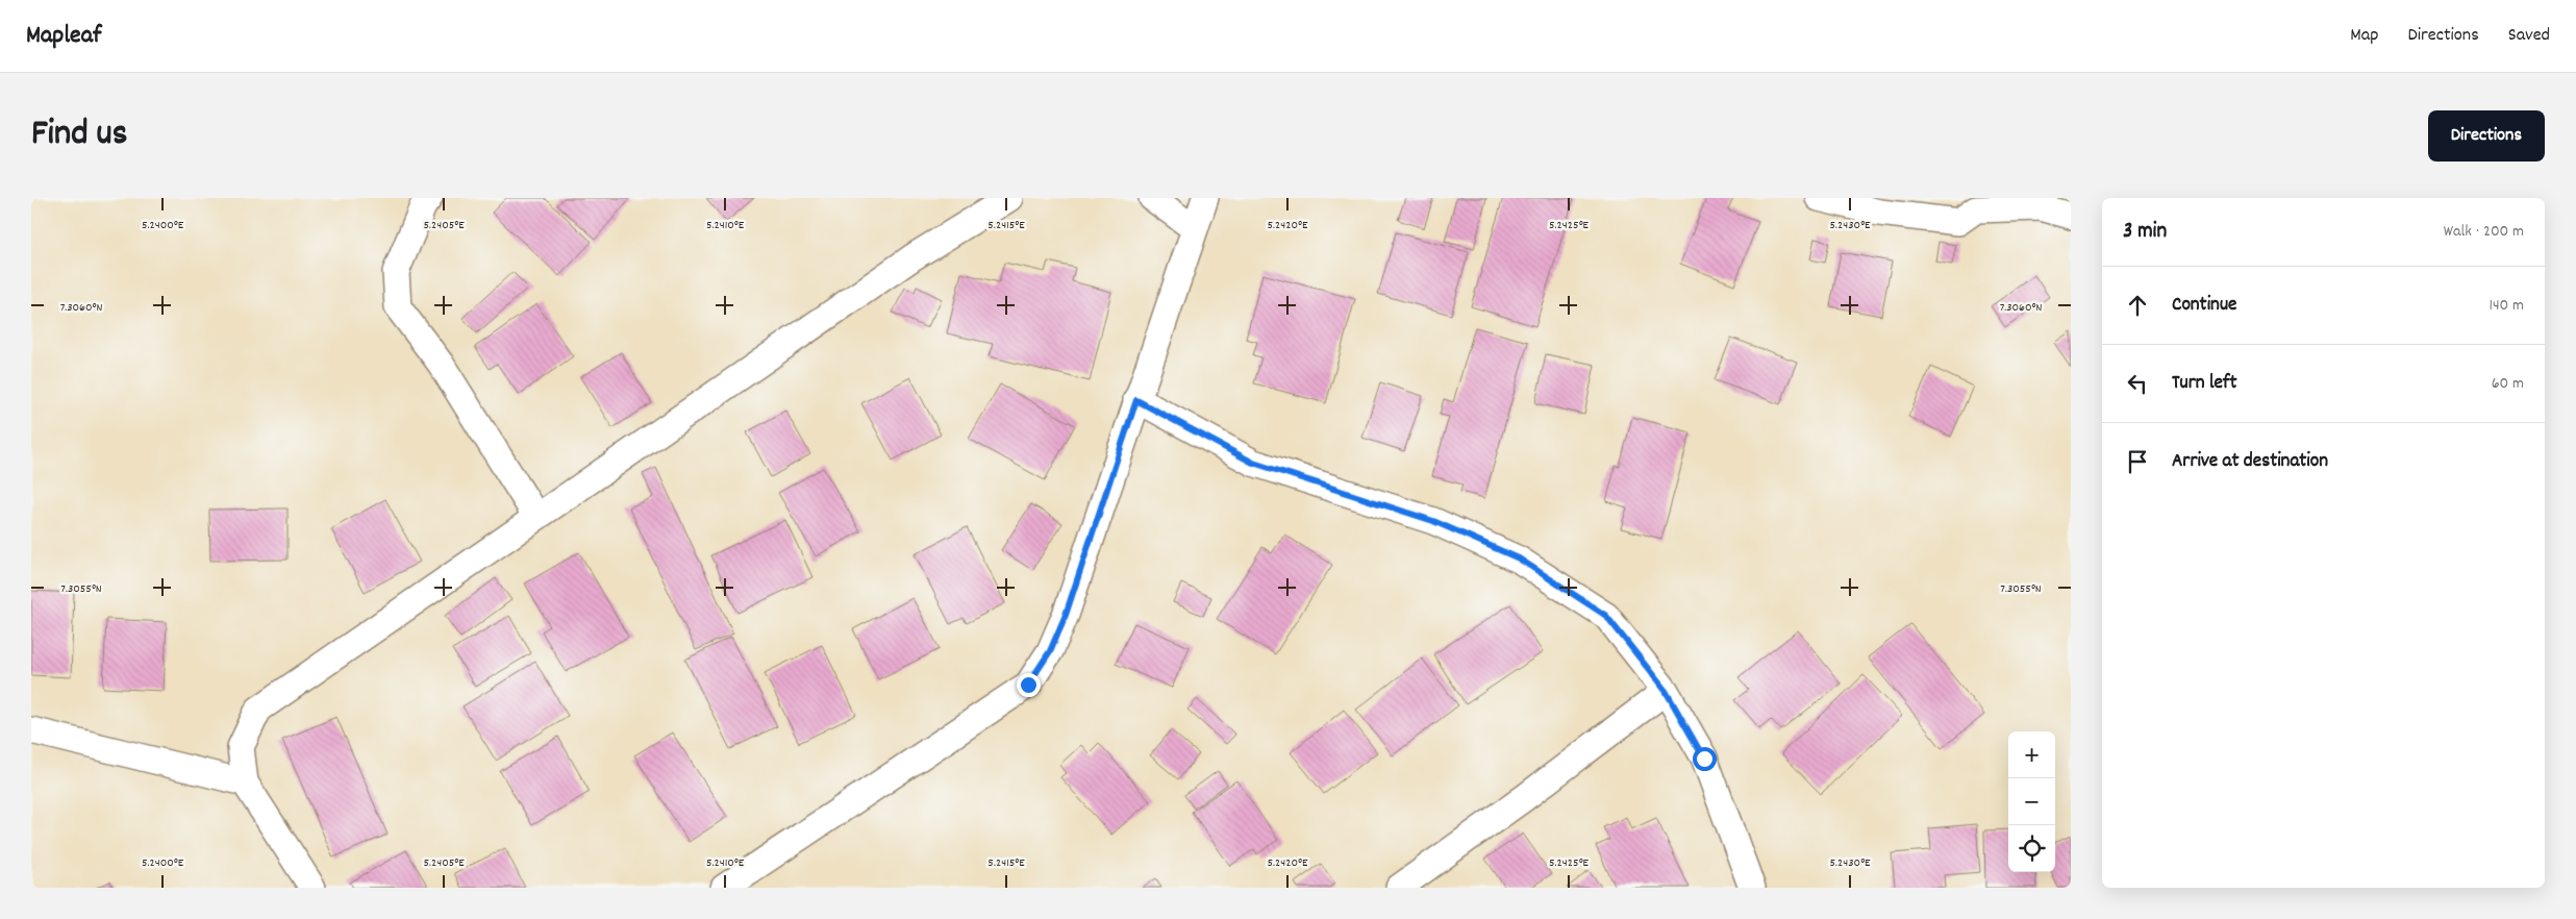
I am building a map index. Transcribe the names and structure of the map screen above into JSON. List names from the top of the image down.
{
  "page": {
    "header": "Mapleaf",
    "nav": ["Map", "Directions", "Saved"],
    "title": "Find us",
    "buttons": "Directions",
    "heading": ["3 min", "Walk · 200 m"],
    "list": [
      ["Continue", "140 m"],
      ["Turn left", "60 m"],
      "Arrive at destination"
    ],
    "map_buttons": ["+", "−"]
  },
  "coordinates": [
    "5.2400°E",
    "5.2405°E",
    "5.2410°E",
    "5.2415°E",
    "5.2420°E",
    "5.2425°E",
    "5.2430°E",
    "7.3060°N",
    "7.3055°N"
  ]
}
